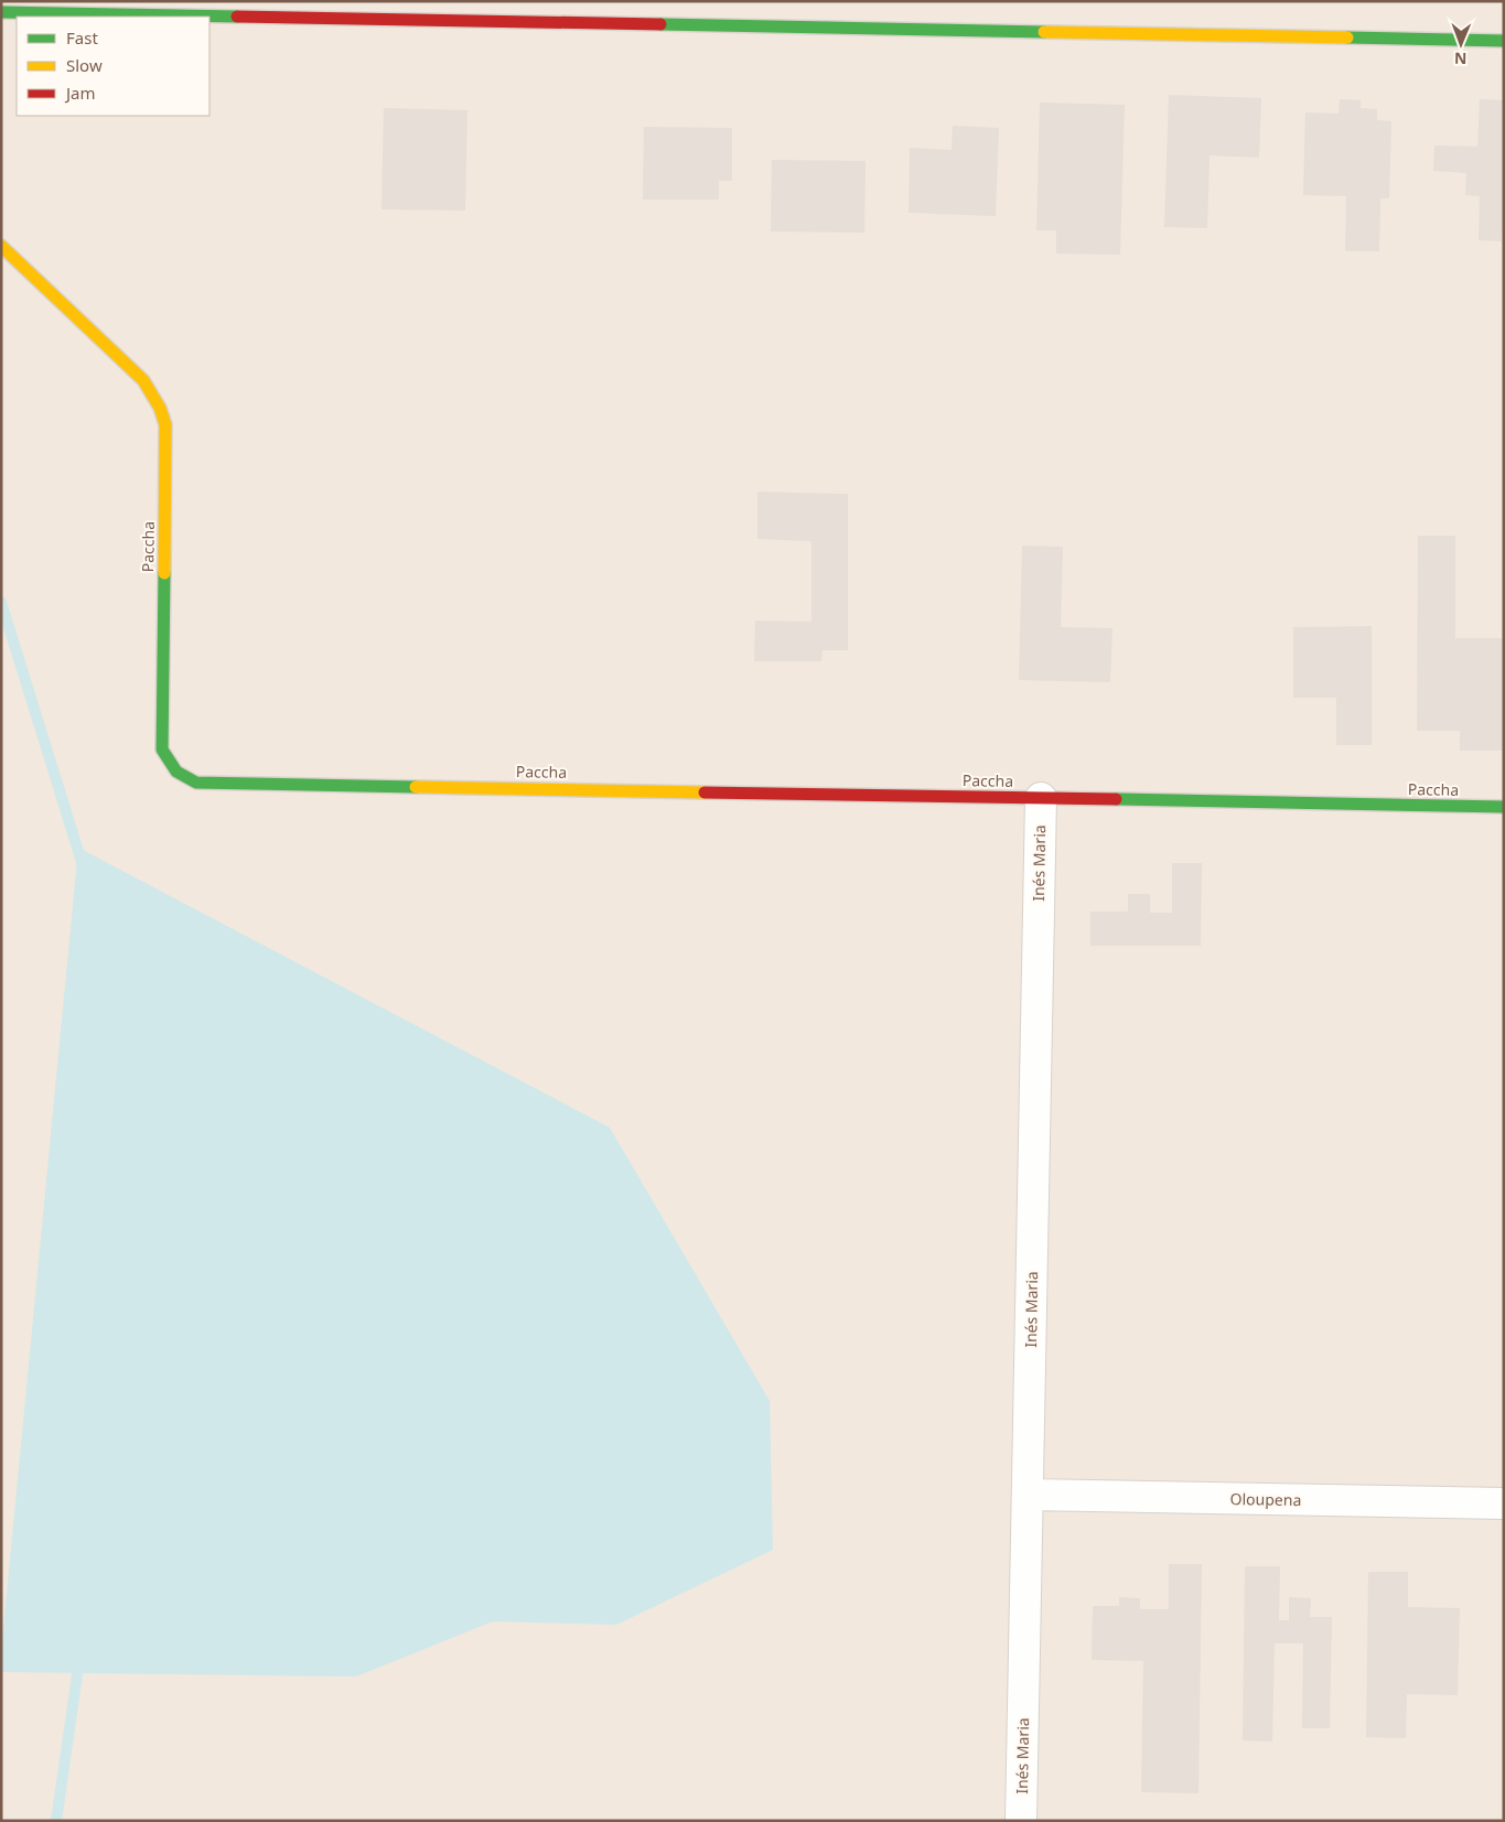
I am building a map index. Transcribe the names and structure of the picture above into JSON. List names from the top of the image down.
{
  "streets": {
    "street": ["Paccha", "Inés Maria", "Oloupena"]
  },
  "crossings": [
    ["Paccha", "Inés Maria"],
    ["Inés Maria", "Oloupena"]
  ],
  "legend": ["Fast", "Slow", "Jam"],
  "north": "bottom"
}
